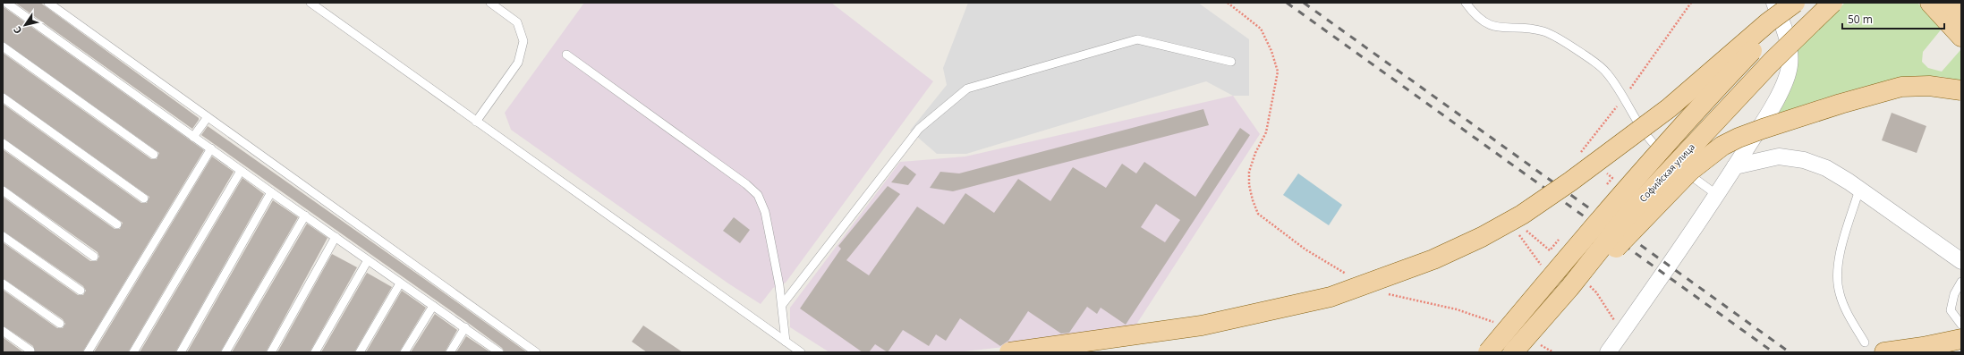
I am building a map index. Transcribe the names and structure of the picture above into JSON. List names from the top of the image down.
{
  "streets": {
    "main road": ["Софийская улица"]
  },
  "scale_bar": "50 m",
  "north": "bottom left"
}
